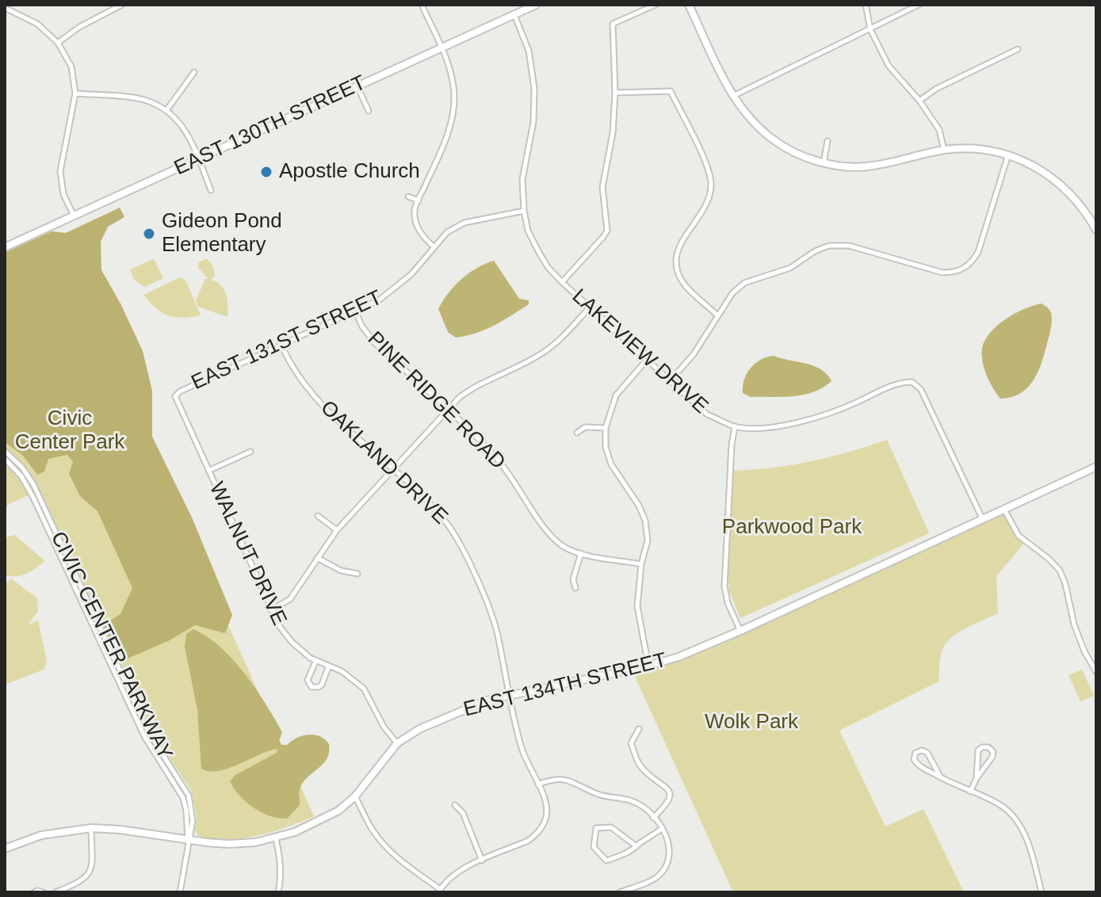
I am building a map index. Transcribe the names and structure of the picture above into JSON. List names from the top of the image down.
{
  "streets": {
    "street": [
      "EAST 130TH STREET",
      "EAST 131ST STREET",
      "LAKEVIEW DRIVE",
      "PINE RIDGE ROAD",
      "OAKLAND DRIVE",
      "WALNUT DRIVE",
      "CIVIC CENTER PARKWAY",
      "EAST 134TH STREET"
    ]
  },
  "crossings": [
    ["EAST 130TH STREET", "LAKEVIEW DRIVE"],
    ["EAST 131ST STREET", "LAKEVIEW DRIVE"],
    ["EAST 131ST STREET", "PINE RIDGE ROAD"],
    ["EAST 131ST STREET", "OAKLAND DRIVE"],
    ["EAST 131ST STREET", "WALNUT DRIVE"],
    ["LAKEVIEW DRIVE", "EAST 134TH STREET"],
    ["OAKLAND DRIVE", "EAST 134TH STREET"],
    ["WALNUT DRIVE", "EAST 134TH STREET"],
    ["CIVIC CENTER PARKWAY", "EAST 134TH STREET"]
  ],
  "parks": ["Civic Center Park", "Parkwood Park", "Wolk Park"],
  "places": ["Apostle Church", "Gideon Pond Elementary"]
}
